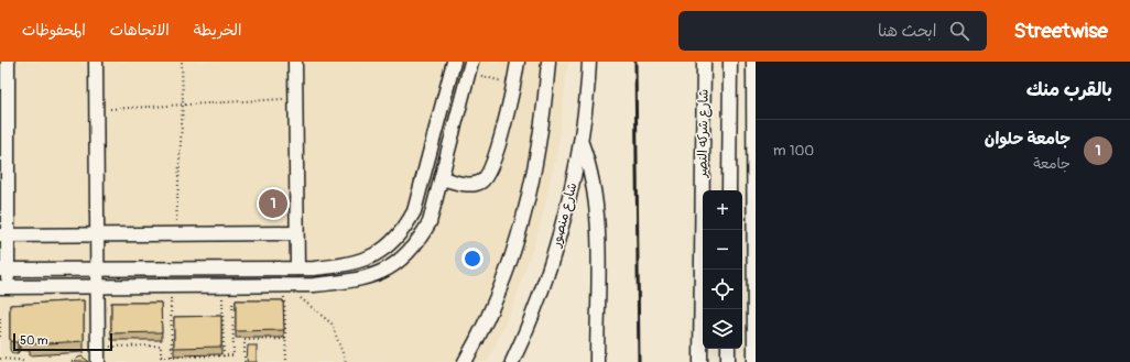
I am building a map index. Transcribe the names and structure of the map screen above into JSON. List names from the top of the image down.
{
  "streets": {
    "street": ["شارع شركه النصر", "شارع منصور"]
  },
  "scale_bar": "50 m",
  "page": {
    "header": "Streetwise",
    "search": "ابحث هنا",
    "nav": ["الخريطة", "الاتجاهات", "المحفوظات"],
    "heading": "بالقرب منك",
    "list": [
      {
        "mark": "1",
        "name": "جامعة حلوان",
        "note": "جامعة",
        "value": "100 m"
      }
    ],
    "pins": "1",
    "map_buttons": ["+", "−"],
    "scale": "50 m"
  }
}
